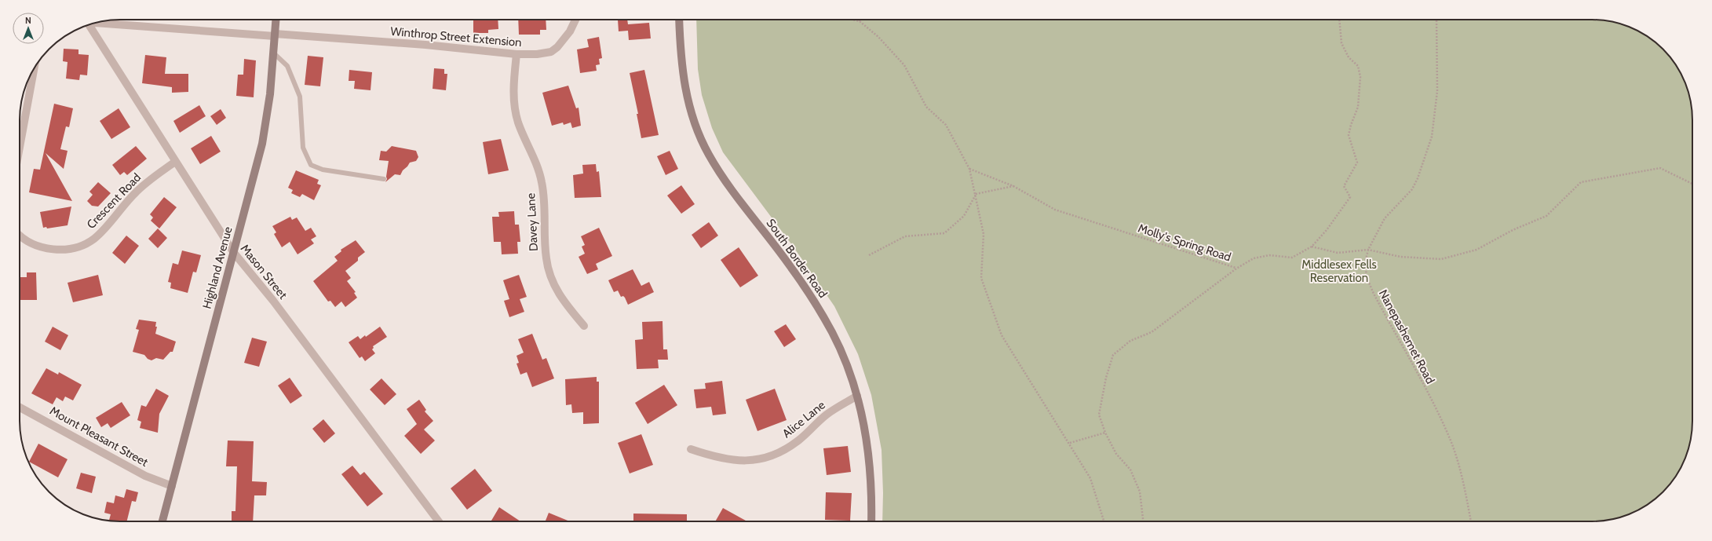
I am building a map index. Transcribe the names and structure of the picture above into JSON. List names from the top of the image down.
{
  "streets": {
    "main road": ["South Border Road", "Highland Avenue"],
    "street": [
      "Winthrop Street Extension",
      "Crescent Road",
      "Davey Lane",
      "Mason Street",
      "Alice Lane",
      "Mount Pleasant Street"
    ],
    "path": ["Molly's Spring Road", "Nanepashemet Road"]
  },
  "crossings": [
    ["Winthrop Street Extension", "Davey Lane"],
    ["Winthrop Street Extension", "Highland Avenue"],
    ["Crescent Road", "Mason Street"],
    ["South Border Road", "Alice Lane"],
    ["Highland Avenue", "Mason Street"],
    ["Highland Avenue", "Mount Pleasant Street"]
  ],
  "parks": ["Middlesex Fells Reservation"],
  "north": "top"
}
